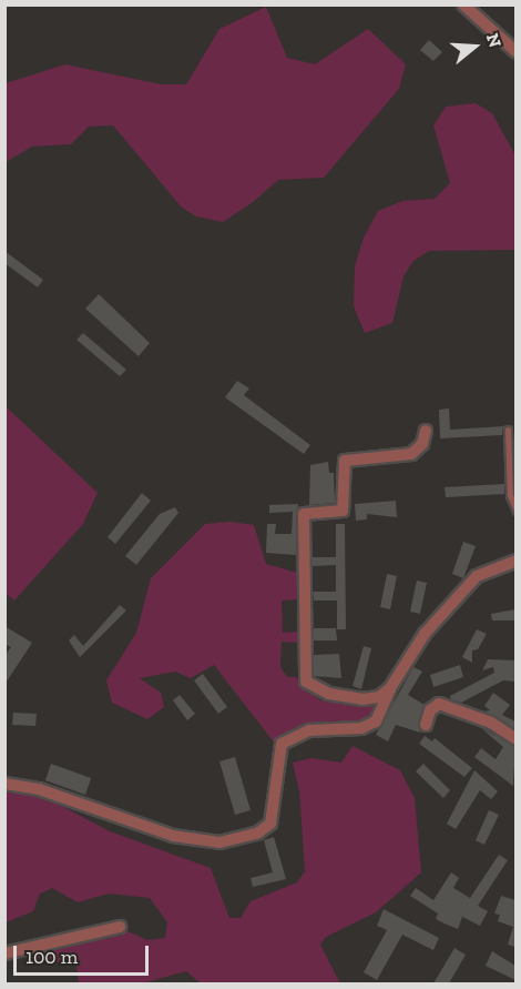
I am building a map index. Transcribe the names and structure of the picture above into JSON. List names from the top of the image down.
{
  "scale_bar": "100 m",
  "north": "right"
}
